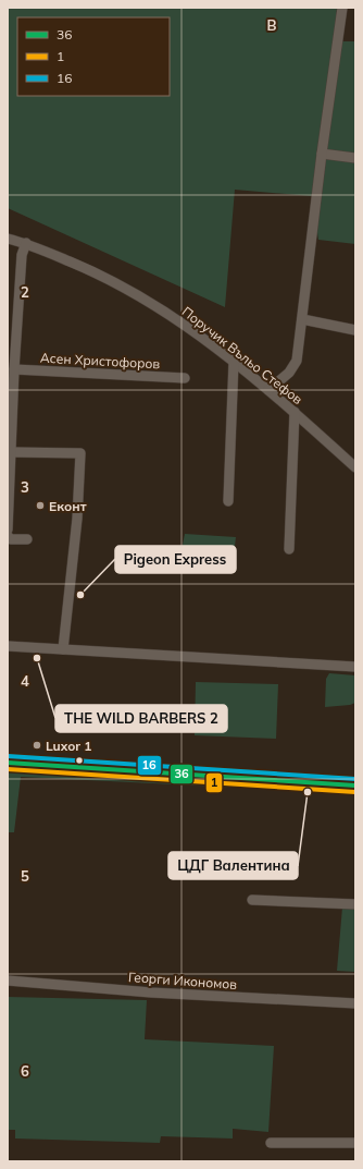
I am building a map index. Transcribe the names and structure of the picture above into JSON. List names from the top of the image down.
{
  "streets": {
    "street": ["Поручик Въльо Стефов", "Асен Христофоров", "Георги Икономов"]
  },
  "places": [
    "Еконт",
    "Pigeon Express",
    "THE WILD BARBERS 2",
    "Luxor 1",
    "ЦДГ Валентина"
  ],
  "lines": ["transit line 16", "transit line 36", "transit line 1"],
  "legend": ["36", "1", "16"],
  "grid": {
    "columns": ["B"],
    "rows": [
      "2",
      "3",
      "4",
      "5",
      "6"
    ]
  }
}
